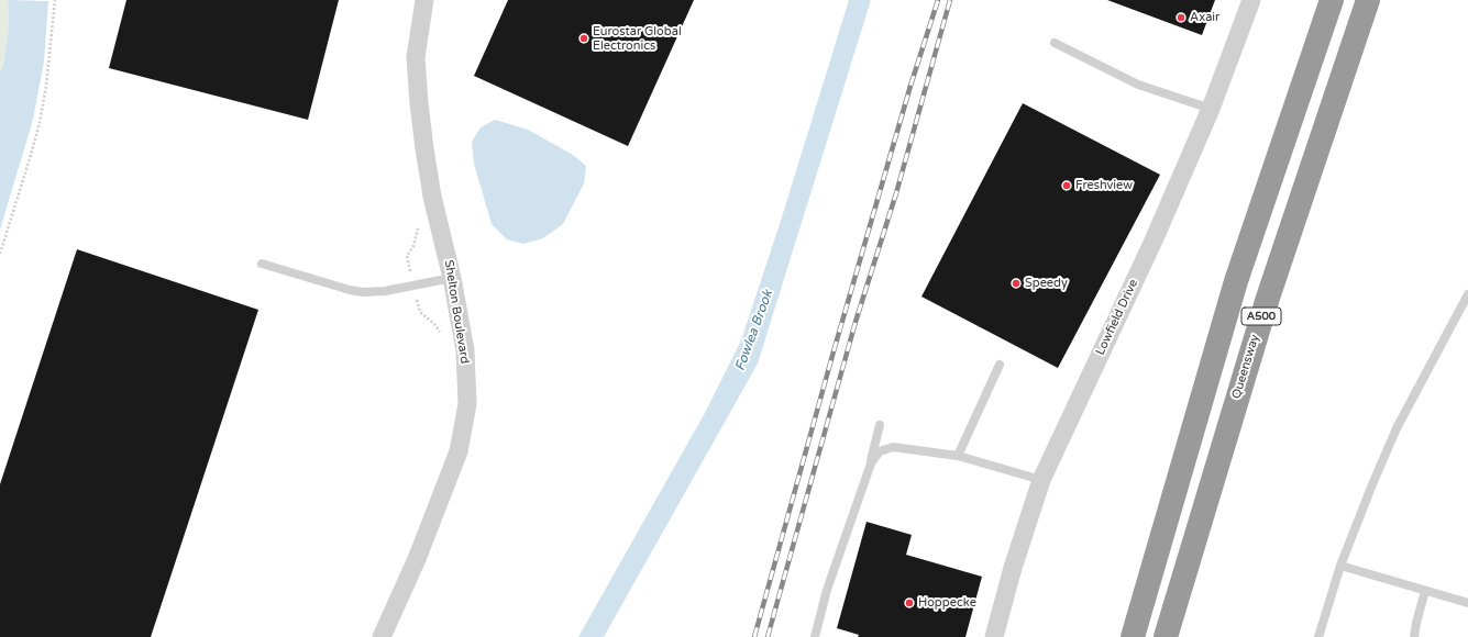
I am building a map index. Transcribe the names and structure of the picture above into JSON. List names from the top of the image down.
{
  "streets": {
    "highway": ["A500", "Queensway"],
    "street": ["Shelton Boulevard", "Lowfield Drive"]
  },
  "water": ["Fowlea Brook"],
  "places": [
    "Axair",
    "Eurostar Global Electronics",
    "Freshview",
    "Speedy",
    "Hoppecke"
  ]
}
